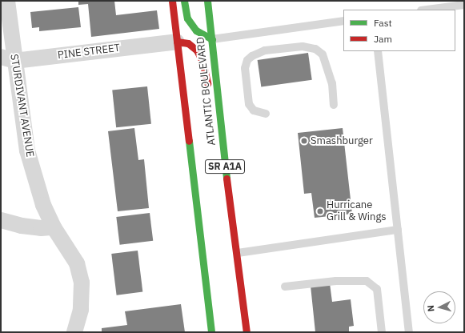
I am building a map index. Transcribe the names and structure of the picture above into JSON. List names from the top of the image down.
{
  "streets": {
    "highway": ["ATLANTIC BOULEVARD", "SR A1A"],
    "street": ["PINE STREET", "STURDIVANT AVENUE"]
  },
  "crossings": [
    ["PINE STREET", "STURDIVANT AVENUE"],
    ["PINE STREET", "SR A1A"]
  ],
  "places": ["Smashburger", "Hurricane Grill & Wings"],
  "legend": ["Fast", "Jam"],
  "north": "left"
}
